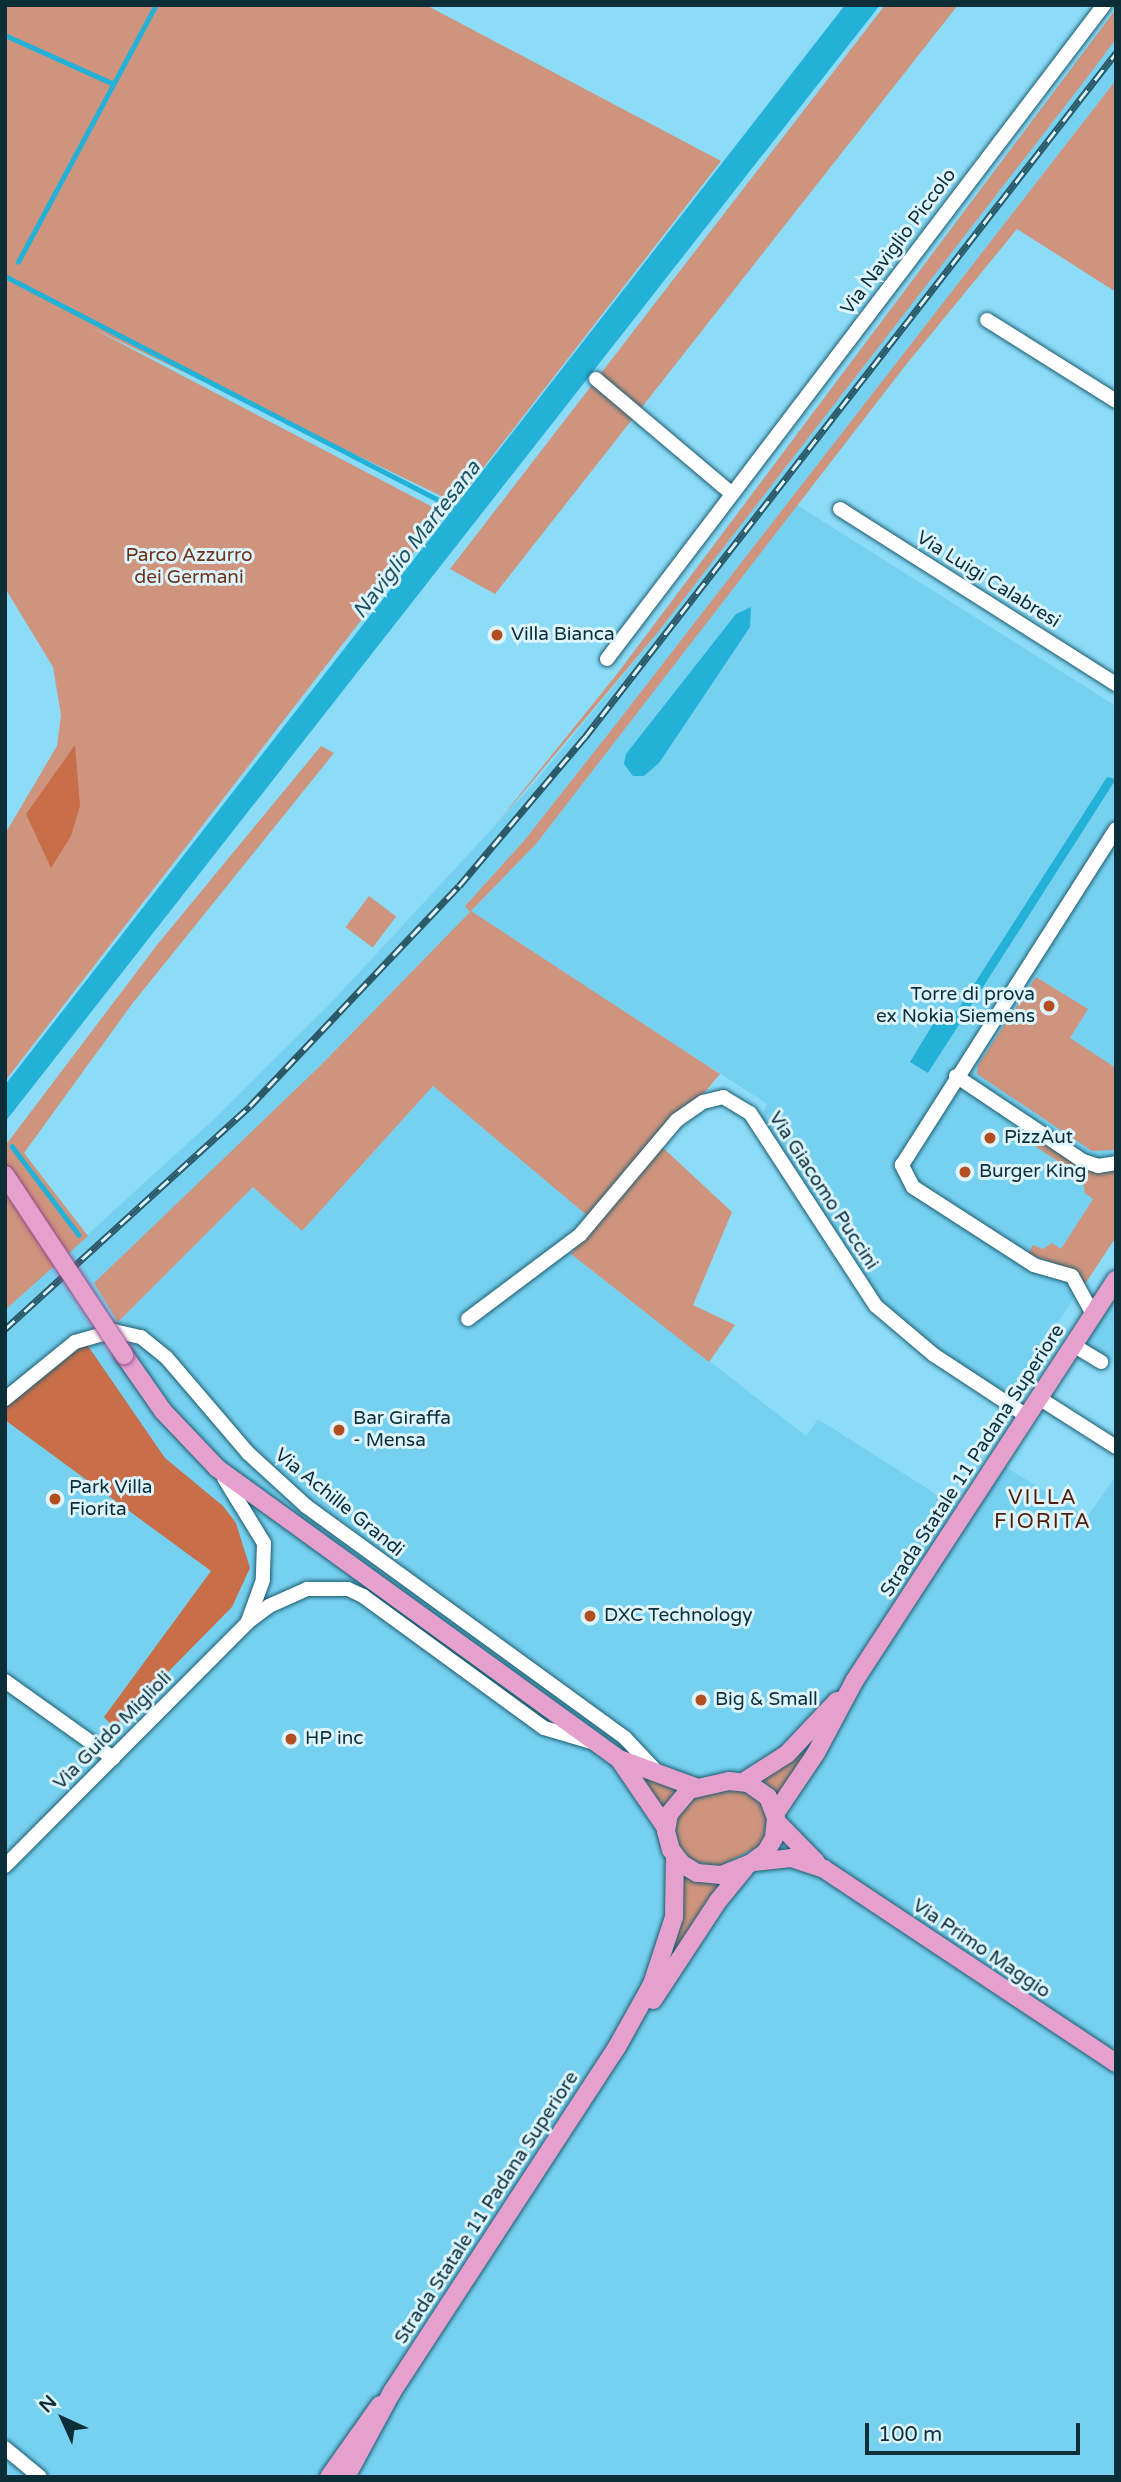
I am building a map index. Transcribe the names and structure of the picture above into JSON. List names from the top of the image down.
{
  "streets": {
    "main road": ["Strada Statale 11 Padana Superiore", "Via Primo Maggio"],
    "street": [
      "Via Naviglio Piccolo",
      "Via Luigi Calabresi",
      "Via Giacomo Puccini",
      "Via Achille Grandi",
      "Via Guido Miglioli"
    ]
  },
  "crossings": [
    ["Via Giacomo Puccini", "Strada Statale 11 Padana Superiore"],
    ["Strada Statale 11 Padana Superiore", "Via Primo Maggio"]
  ],
  "districts": ["VILLA FIORITA"],
  "water": ["Naviglio Martesana"],
  "parks": ["Parco Azzurro dei Germani"],
  "places": [
    "Villa Bianca",
    "Torre di prova ex Nokia Siemens",
    "PizzAut",
    "Burger King",
    "Bar Giraffa - Mensa",
    "Park Villa Fiorita",
    "DXC Technology",
    "Big & Small",
    "HP inc"
  ],
  "scale_bar": "100 m",
  "north": "top left"
}
